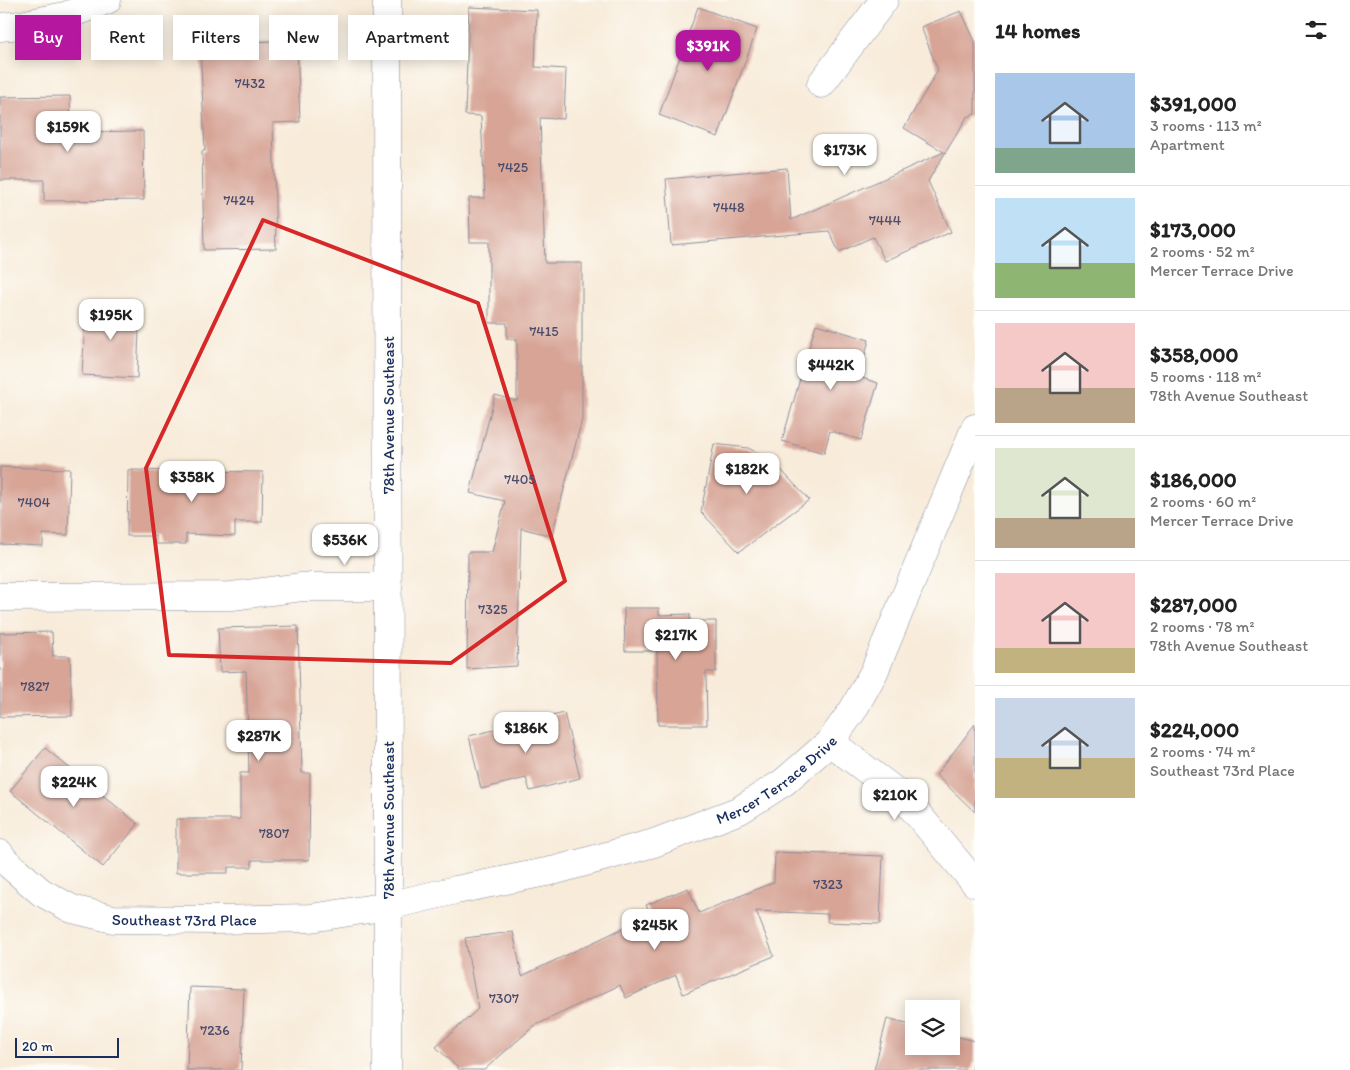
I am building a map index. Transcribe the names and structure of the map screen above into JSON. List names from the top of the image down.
{
  "streets": {
    "street": ["78th Avenue Southeast", "Mercer Terrace Drive", "Southeast 73rd Place"]
  },
  "crossings": [
    ["78th Avenue Southeast", "Mercer Terrace Drive"],
    ["78th Avenue Southeast", "Southeast 73rd Place"],
    ["Mercer Terrace Drive", "Southeast 73rd Place"]
  ],
  "house_numbers": [
    "7432",
    "7425",
    "7424",
    "7448",
    "7444",
    "7415",
    "7405",
    "7404",
    "7325",
    "7827",
    "7807",
    "7323",
    "7307",
    "7236"
  ],
  "scale_bar": "20 m",
  "page": {
    "heading": "14 homes",
    "chip": [
      "Buy",
      "Rent",
      "Filters",
      "New",
      "Apartment"
    ],
    "price": [
      "$391K",
      "$159K",
      "$173K",
      "$195K",
      "$442K",
      "$182K",
      "$358K",
      "$536K",
      "$217K",
      "$186K",
      "$287K",
      "$224K",
      "$210K",
      "$245K"
    ],
    "list": [
      {
        "name": "$391,000",
        "note": "3 rooms · 113 m² · Apartment"
      },
      {
        "name": "$173,000",
        "note": "2 rooms · 52 m² · Mercer Terrace Drive"
      },
      {
        "name": "$358,000",
        "note": "5 rooms · 118 m² · 78th Avenue Southeast"
      },
      {
        "name": "$186,000",
        "note": "2 rooms · 60 m² · Mercer Terrace Drive"
      },
      {
        "name": "$287,000",
        "note": "2 rooms · 78 m² · 78th Avenue Southeast"
      },
      {
        "name": "$224,000",
        "note": "2 rooms · 74 m² · Southeast 73rd Place"
      }
    ],
    "scale": "20 m"
  }
}
